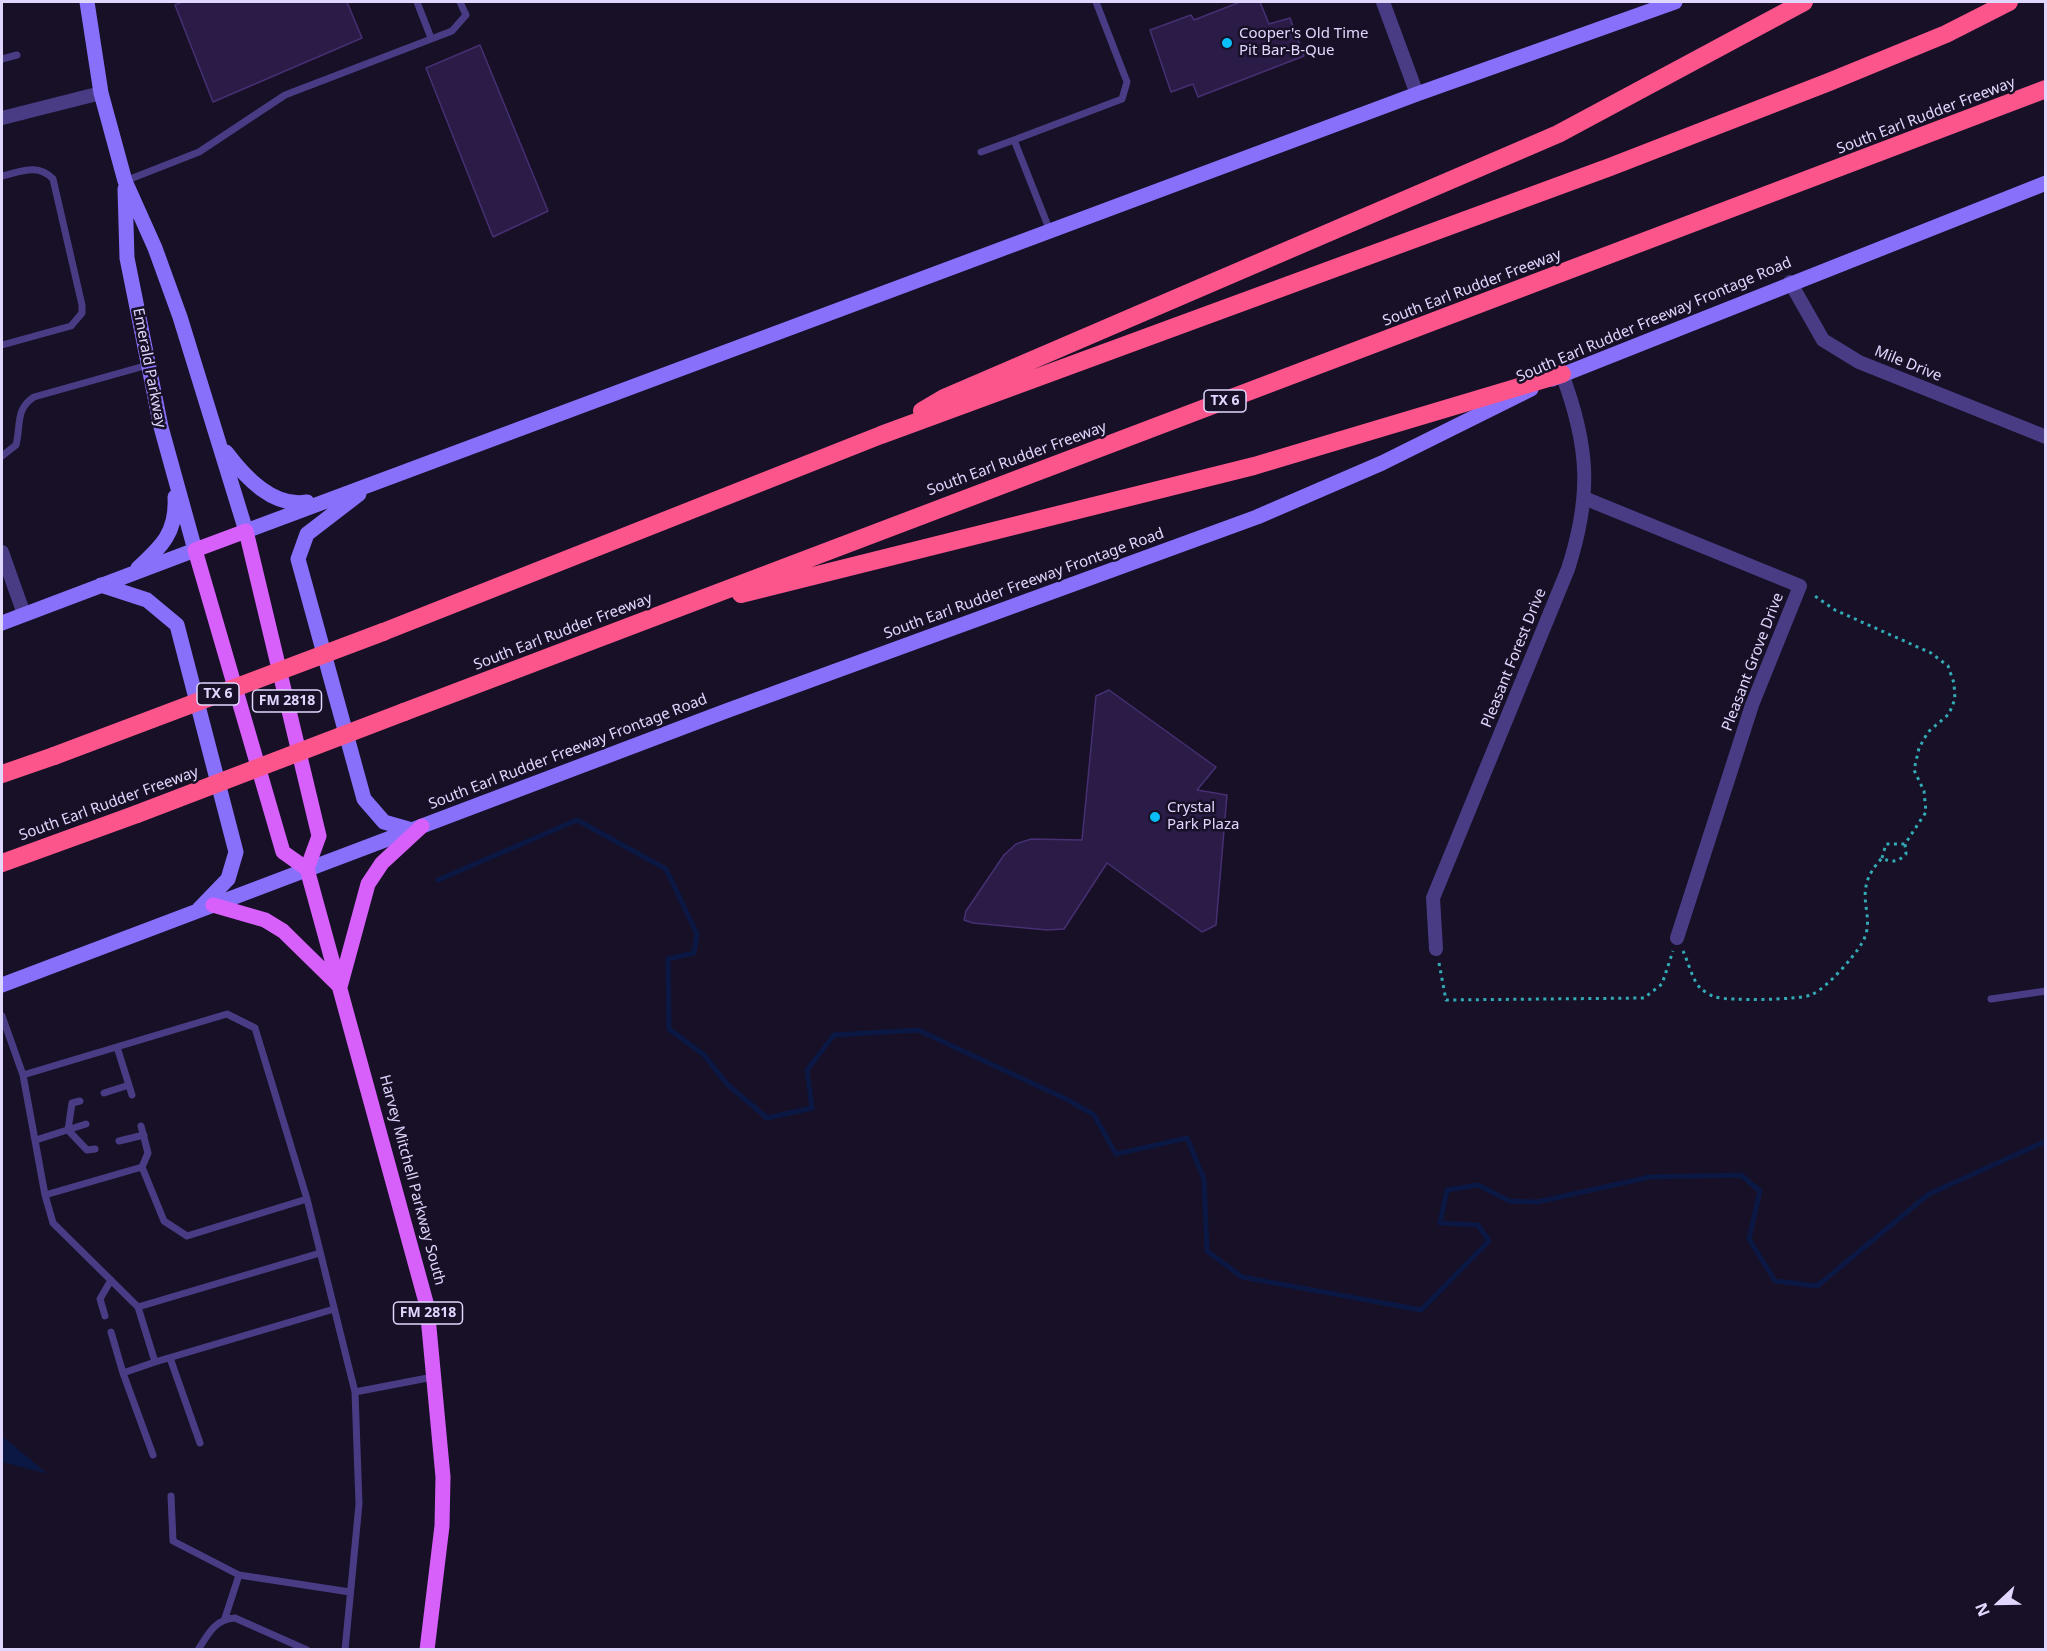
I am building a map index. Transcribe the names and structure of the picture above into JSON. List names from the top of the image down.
{
  "streets": {
    "highway": ["South Earl Rudder Freeway", "TX 6"],
    "main road": [
      "South Earl Rudder Freeway Frontage Road",
      "Emerald Parkway",
      "FM 2818",
      "Harvey Mitchell Parkway South"
    ],
    "street": ["Mile Drive", "Pleasant Forest Drive", "Pleasant Grove Drive"]
  },
  "crossings": [
    ["South Earl Rudder Freeway Frontage Road", "Mile Drive"],
    ["South Earl Rudder Freeway Frontage Road", "Pleasant Forest Drive"],
    ["South Earl Rudder Freeway Frontage Road", "FM 2818"],
    ["South Earl Rudder Freeway Frontage Road", "Harvey Mitchell Parkway South"],
    ["Emerald Parkway", "FM 2818"],
    ["Pleasant Forest Drive", "Pleasant Grove Drive"],
    ["FM 2818", "Harvey Mitchell Parkway South"]
  ],
  "places": ["Cooper's Old Time Pit Bar-B-Que", "Crystal Park Plaza"],
  "north": "left"
}
